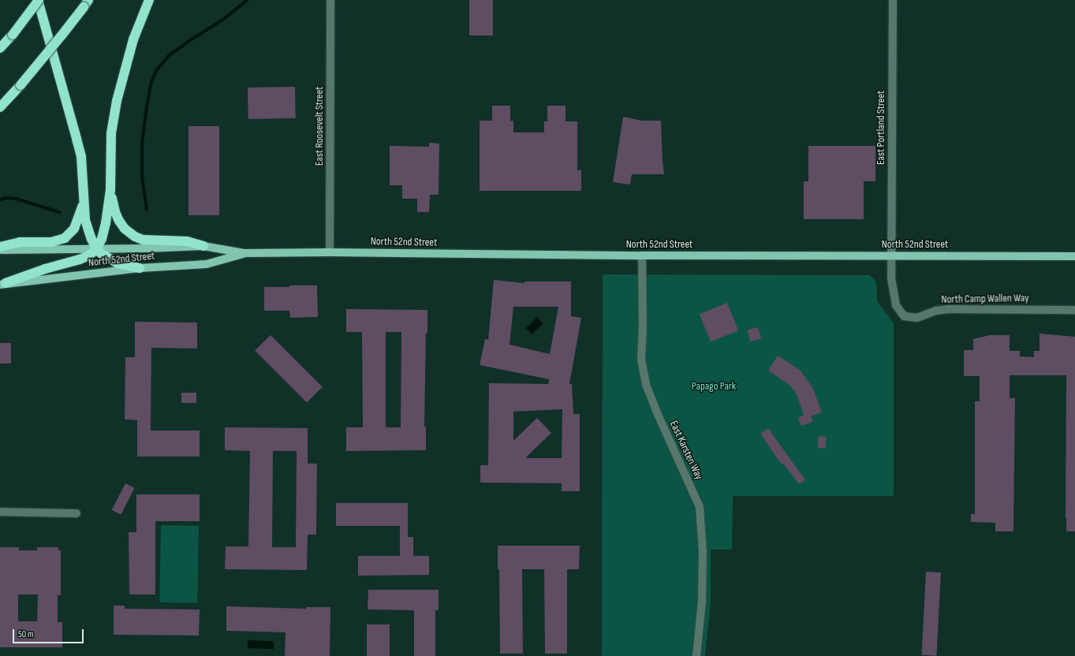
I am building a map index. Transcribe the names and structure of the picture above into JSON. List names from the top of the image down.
{
  "streets": {
    "main road": ["North 52nd Street"],
    "street": [
      "East Roosevelt Street",
      "East Portland Street",
      "North Camp Wallen Way",
      "East Karsten Way"
    ]
  },
  "crossings": [
    ["East Roosevelt Street", "North 52nd Street"],
    ["East Portland Street", "North 52nd Street"],
    ["East Portland Street", "North Camp Wallen Way"],
    ["North 52nd Street", "North Camp Wallen Way"],
    ["North 52nd Street", "East Karsten Way"]
  ],
  "parks": ["Papago Park"],
  "scale_bar": "50 m"
}
